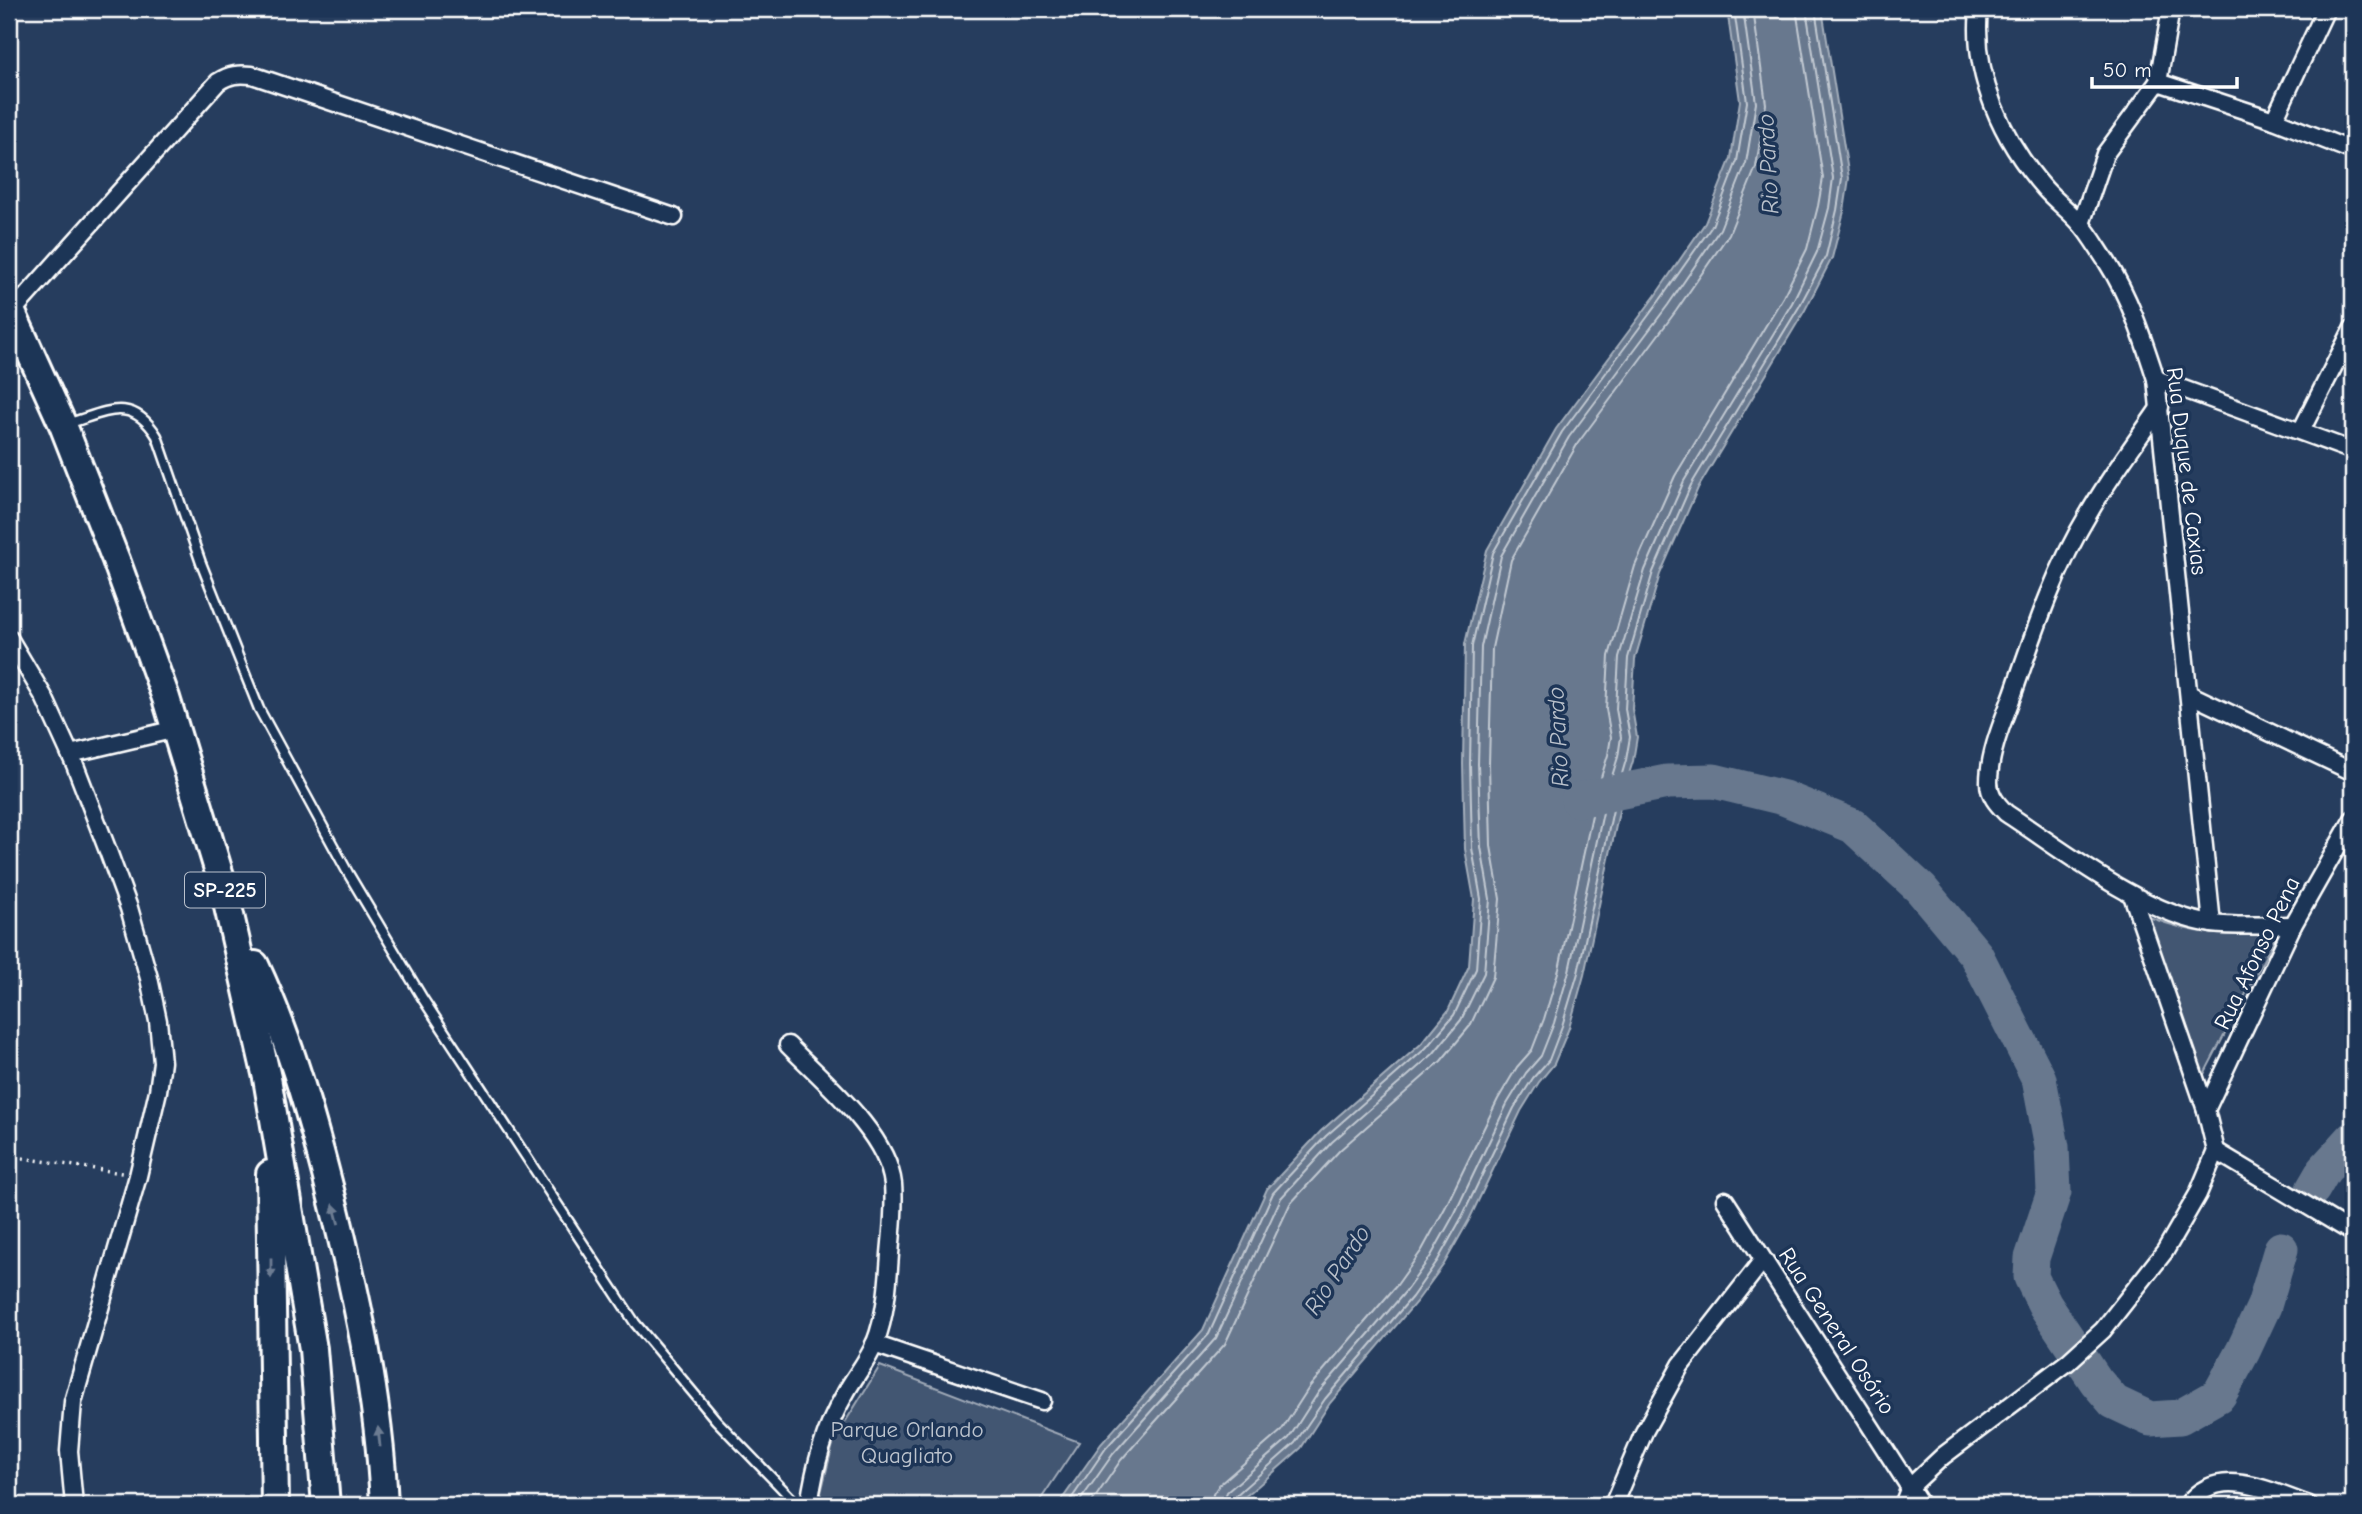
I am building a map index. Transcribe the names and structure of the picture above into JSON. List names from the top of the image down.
{
  "streets": {
    "main road": ["SP-225"],
    "street": ["Rua Duque de Caxias", "Rua Afonso Pena", "Rua General Osório"]
  },
  "water": ["Rio Pardo"],
  "parks": ["Parque Orlando Quagliato"],
  "scale_bar": "50 m"
}
